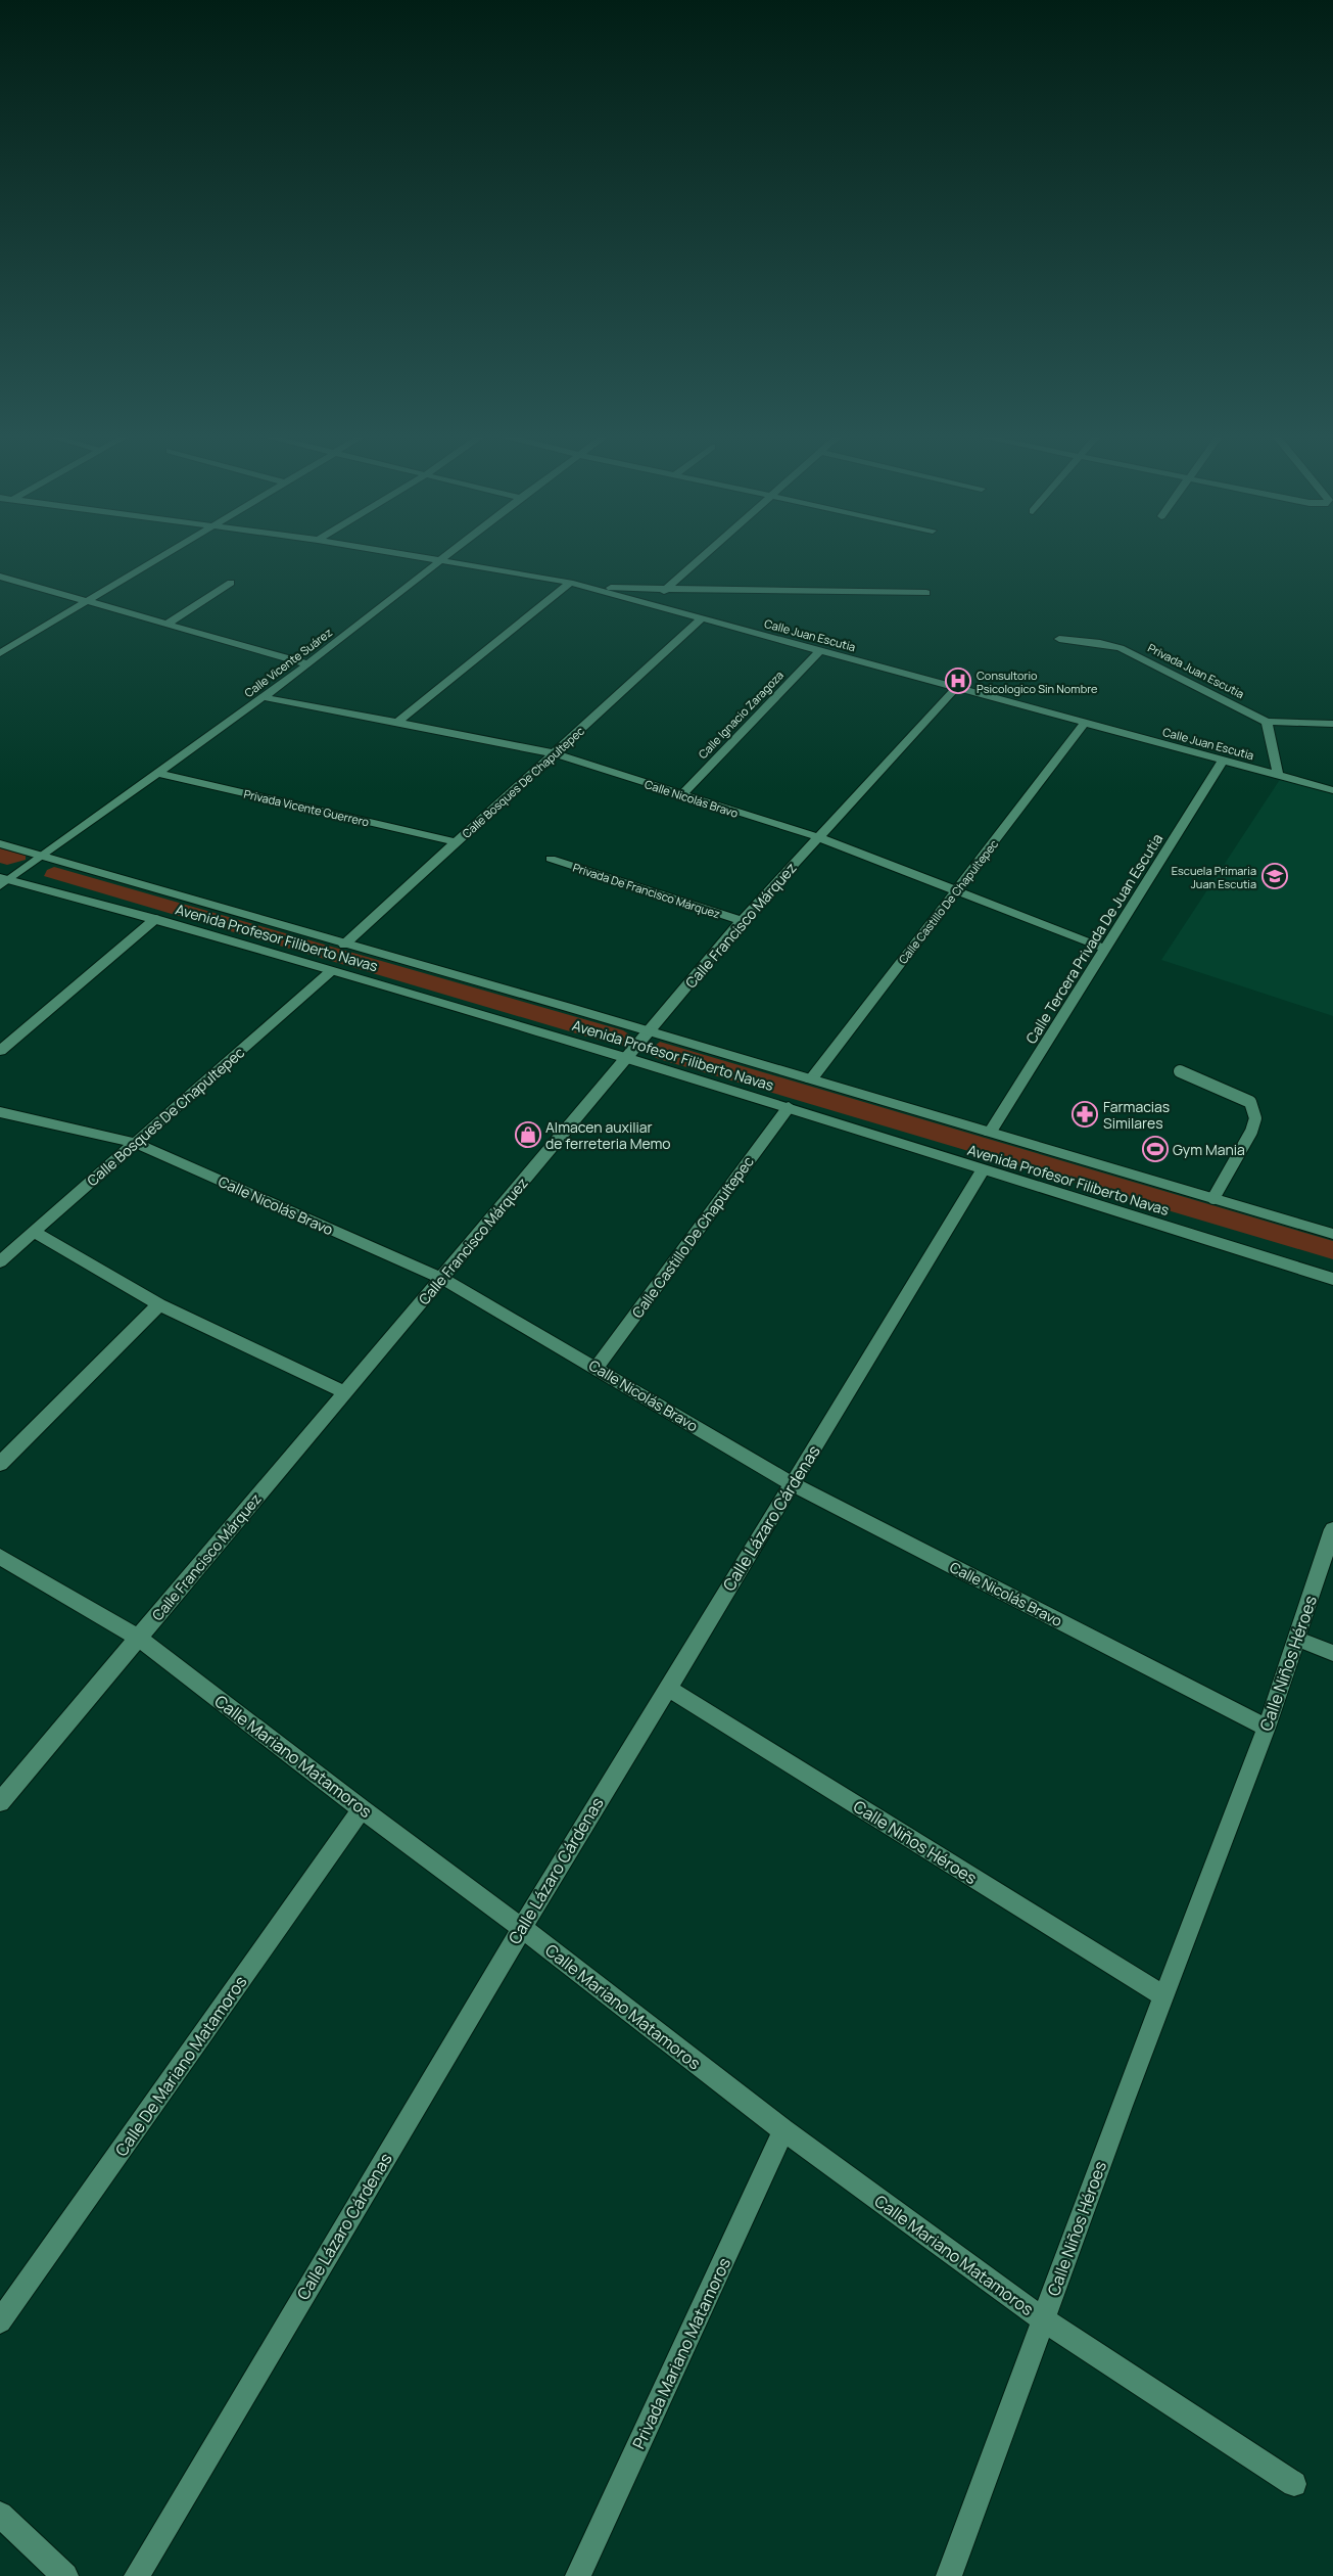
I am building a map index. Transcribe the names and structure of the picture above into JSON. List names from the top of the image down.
{
  "streets": {
    "street": [
      "Calle Juan Escutia",
      "Calle Vicente Suárez",
      "Privada Juan Escutia",
      "Calle Ignacio Zaragoza",
      "Calle Bosques De Chapultepec",
      "Calle Nicolás Bravo",
      "Privada Vicente Guerrero",
      "Privada De Francisco Márquez",
      "Calle Castillo De Chapultepec",
      "Calle Francisco Márquez",
      "Avenida Profesor Filiberto Navas",
      "Calle Tercera Privada De Juan Escutia",
      "Calle Lázaro Cárdenas",
      "Calle Niños Héroes",
      "Calle Mariano Matamoros",
      "Calle De Mariano Matamoros",
      "Privada Mariano Matamoros"
    ]
  },
  "crossings": [
    ["Calle Juan Escutia", "Calle Vicente Suárez"],
    ["Calle Juan Escutia", "Calle Ignacio Zaragoza"],
    ["Calle Juan Escutia", "Calle Bosques De Chapultepec"],
    ["Calle Juan Escutia", "Calle Castillo De Chapultepec"],
    ["Calle Juan Escutia", "Calle Francisco Márquez"],
    ["Calle Juan Escutia", "Calle Tercera Privada De Juan Escutia"],
    ["Calle Vicente Suárez", "Calle Nicolás Bravo"],
    ["Calle Vicente Suárez", "Privada Vicente Guerrero"],
    ["Calle Vicente Suárez", "Avenida Profesor Filiberto Navas"],
    ["Calle Ignacio Zaragoza", "Calle Nicolás Bravo"],
    ["Calle Bosques De Chapultepec", "Calle Nicolás Bravo"],
    ["Calle Bosques De Chapultepec", "Privada Vicente Guerrero"],
    ["Calle Bosques De Chapultepec", "Avenida Profesor Filiberto Navas"],
    ["Calle Nicolás Bravo", "Calle Castillo De Chapultepec"],
    ["Calle Nicolás Bravo", "Calle Francisco Márquez"],
    ["Calle Nicolás Bravo", "Calle Tercera Privada De Juan Escutia"],
    ["Calle Nicolás Bravo", "Calle Lázaro Cárdenas"],
    ["Calle Nicolás Bravo", "Calle Niños Héroes"],
    ["Privada De Francisco Márquez", "Calle Francisco Márquez"],
    ["Calle Castillo De Chapultepec", "Avenida Profesor Filiberto Navas"],
    ["Calle Francisco Márquez", "Avenida Profesor Filiberto Navas"],
    ["Calle Francisco Márquez", "Calle Mariano Matamoros"],
    ["Avenida Profesor Filiberto Navas", "Calle Tercera Privada De Juan Escutia"],
    ["Avenida Profesor Filiberto Navas", "Calle Lázaro Cárdenas"],
    ["Calle Lázaro Cárdenas", "Calle Niños Héroes"],
    ["Calle Lázaro Cárdenas", "Calle Mariano Matamoros"],
    ["Calle Niños Héroes", "Calle Mariano Matamoros"],
    ["Calle Mariano Matamoros", "Calle De Mariano Matamoros"],
    ["Calle Mariano Matamoros", "Privada Mariano Matamoros"]
  ],
  "places": {
    "hospital": ["Consultorio Psicologico Sin Nombre"],
    "school or university": ["Escuela Primaria Juan Escutia"],
    "pharmacy": ["Farmacias Similares"],
    "shop": ["Almacen auxiliar de ferreteria Memo"],
    "sports": ["Gym Mania"]
  }
}
